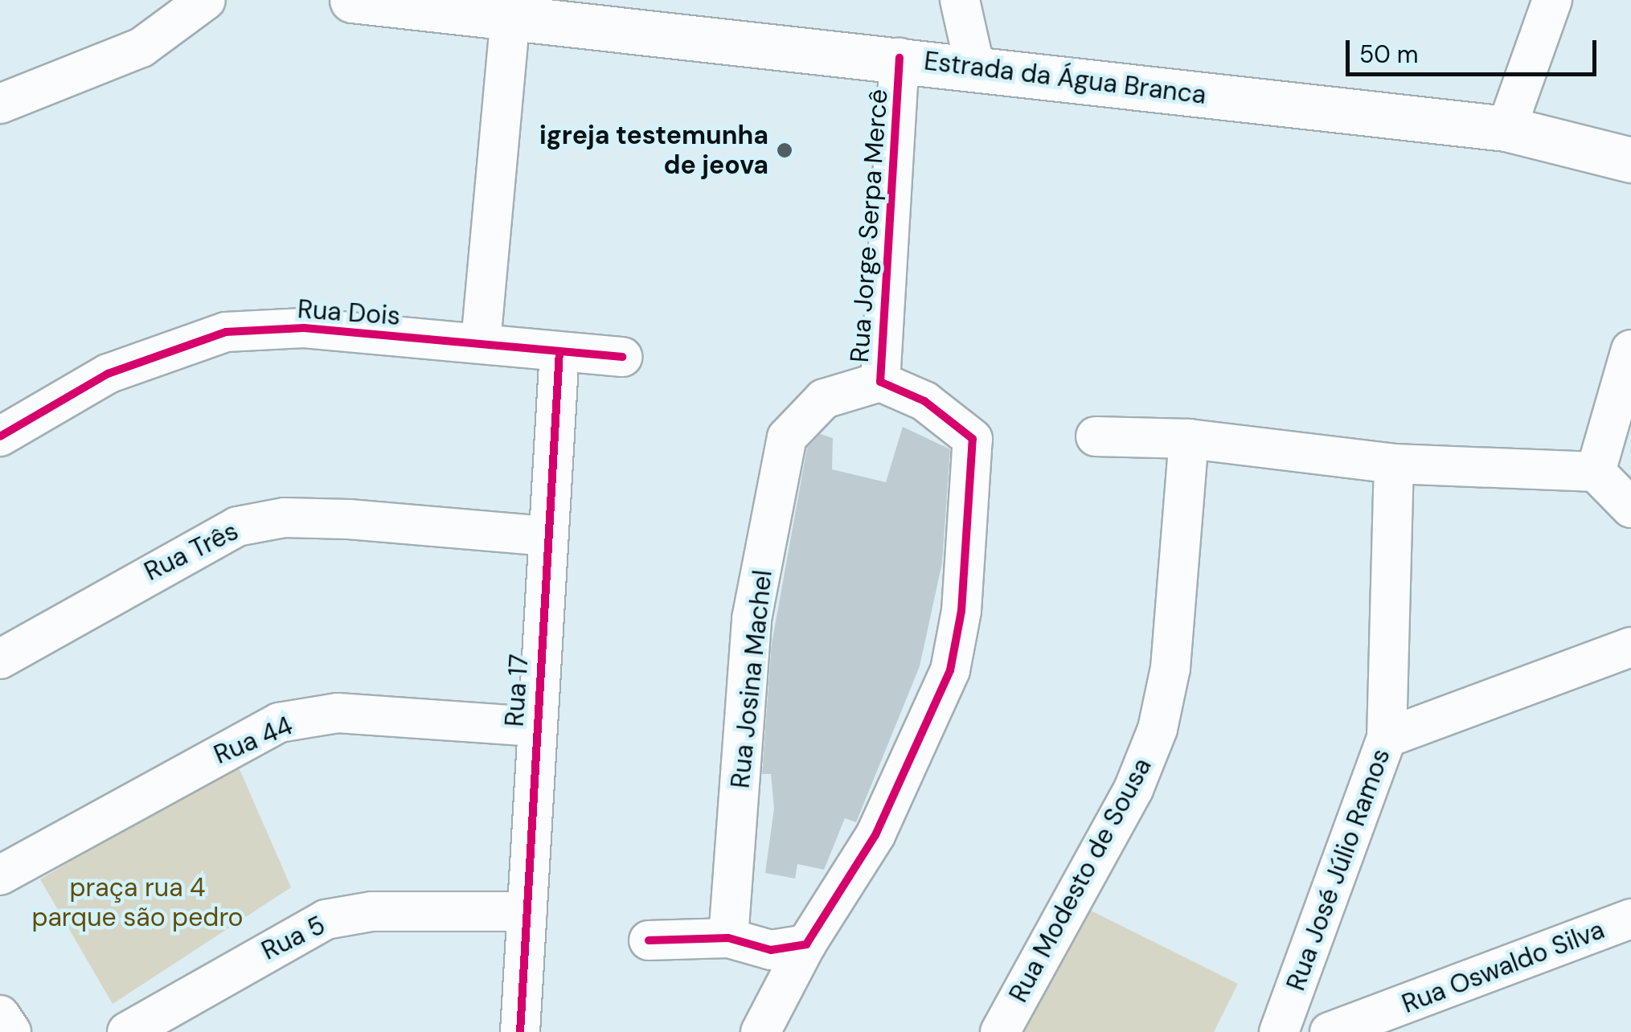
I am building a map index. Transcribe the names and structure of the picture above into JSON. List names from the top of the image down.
{
  "streets": {
    "main road": ["Estrada da Água Branca"],
    "street": [
      "Rua Jorge Serpa Mercê",
      "Rua Dois",
      "Rua Três",
      "Rua Josina Machel",
      "Rua 17",
      "Rua 44",
      "Rua José Júlio Ramos",
      "Rua Modesto de Sousa",
      "Rua 5",
      "Rua Oswaldo Silva"
    ]
  },
  "crossings": [
    ["Estrada da Água Branca", "Rua Jorge Serpa Mercê"],
    ["Rua Jorge Serpa Mercê", "Rua Josina Machel"],
    ["Rua Dois", "Rua 17"],
    ["Rua Três", "Rua 17"],
    ["Rua 17", "Rua 44"],
    ["Rua 17", "Rua 5"]
  ],
  "parks": ["praça rua 4 parque são pedro"],
  "places": ["igreja testemunha de jeova"],
  "scale_bar": "50 m"
}
